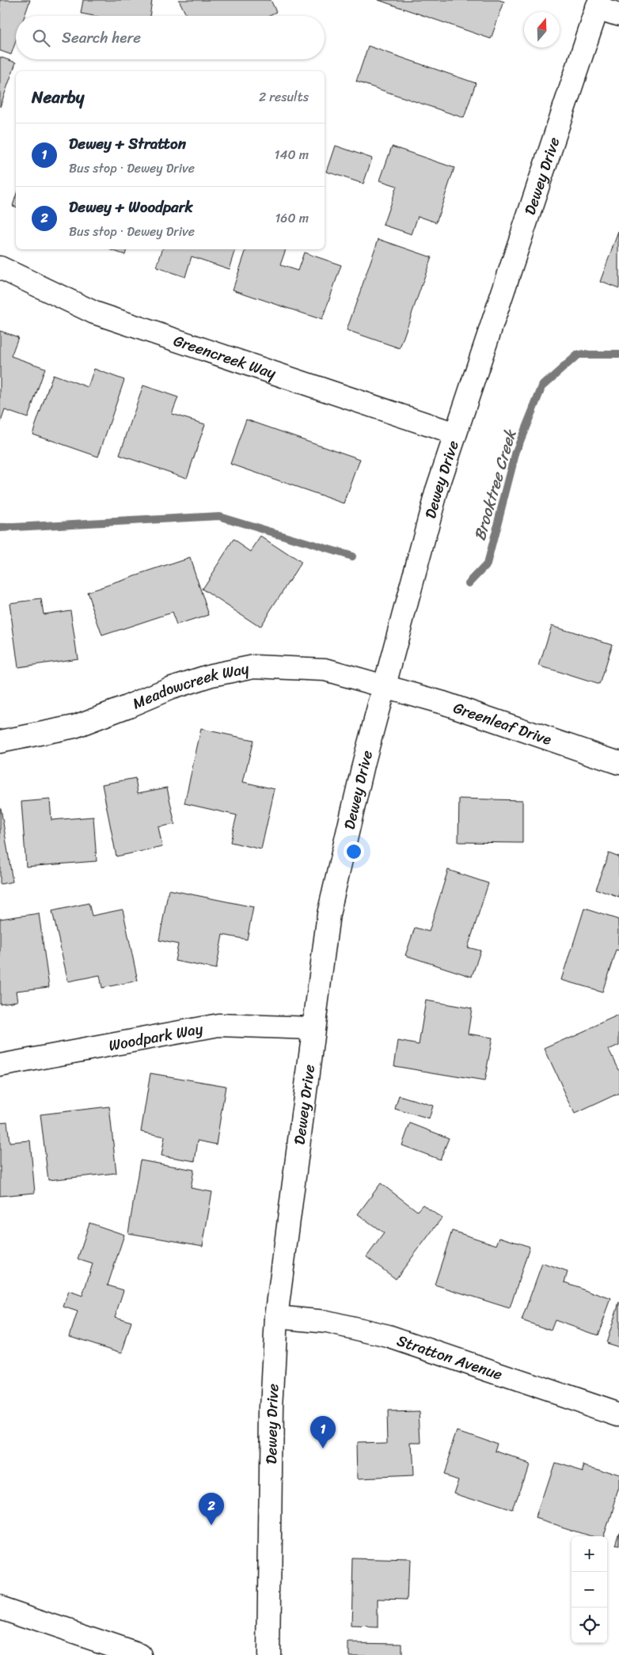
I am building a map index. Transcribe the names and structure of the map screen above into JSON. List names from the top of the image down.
{
  "streets": {
    "street": [
      "Dewey Drive",
      "Greencreek Way",
      "Meadowcreek Way",
      "Greenleaf Drive",
      "Woodpark Way",
      "Stratton Avenue"
    ]
  },
  "crossings": [
    ["Dewey Drive", "Greencreek Way"],
    ["Dewey Drive", "Meadowcreek Way"],
    ["Dewey Drive", "Greenleaf Drive"],
    ["Dewey Drive", "Woodpark Way"],
    ["Dewey Drive", "Stratton Avenue"],
    ["Meadowcreek Way", "Greenleaf Drive"]
  ],
  "water": ["Brooktree Creek"],
  "north": "top",
  "page": {
    "search": "Search here",
    "heading": ["Nearby", "2 results"],
    "list": [
      {
        "mark": "1",
        "name": "Dewey + Stratton",
        "note": "Bus stop · Dewey Drive",
        "value": "140 m"
      },
      {
        "mark": "2",
        "name": "Dewey + Woodpark",
        "note": "Bus stop · Dewey Drive",
        "value": "160 m"
      }
    ],
    "pins": ["1", "2"],
    "map_buttons": ["+", "−"]
  }
}
